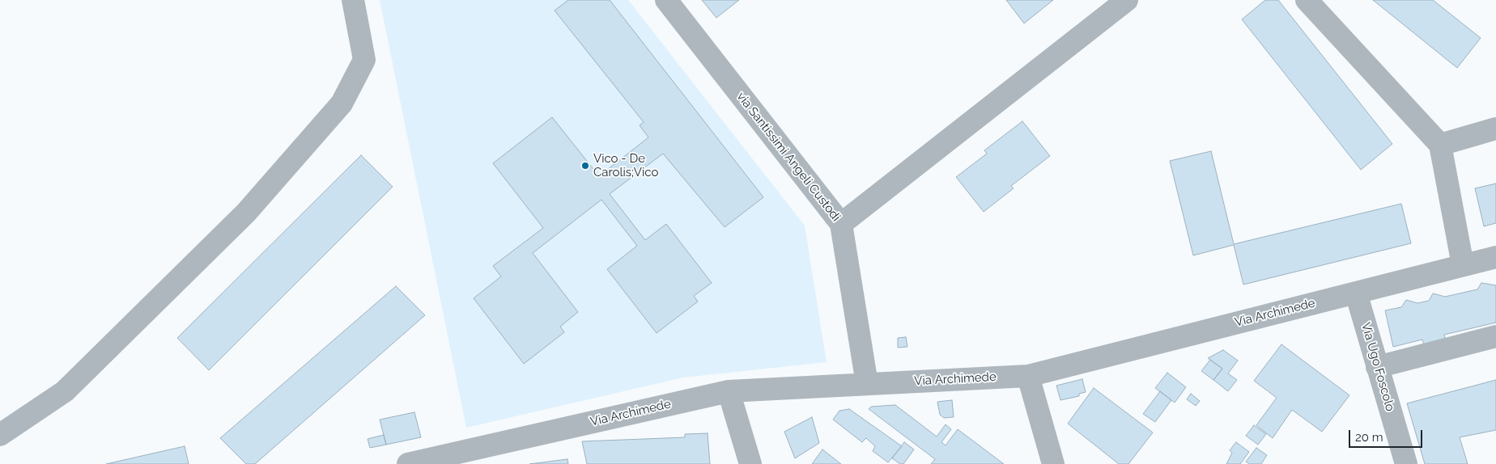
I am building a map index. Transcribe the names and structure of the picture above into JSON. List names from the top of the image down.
{
  "streets": {
    "street": ["via Santissimi Angeli Custodi", "Via Archimede", "Via Ugo Foscolo"]
  },
  "crossings": [
    ["via Santissimi Angeli Custodi", "Via Archimede"],
    ["Via Archimede", "Via Ugo Foscolo"]
  ],
  "places": ["Vico - De Carolis;Vico"],
  "scale_bar": "20 m"
}
